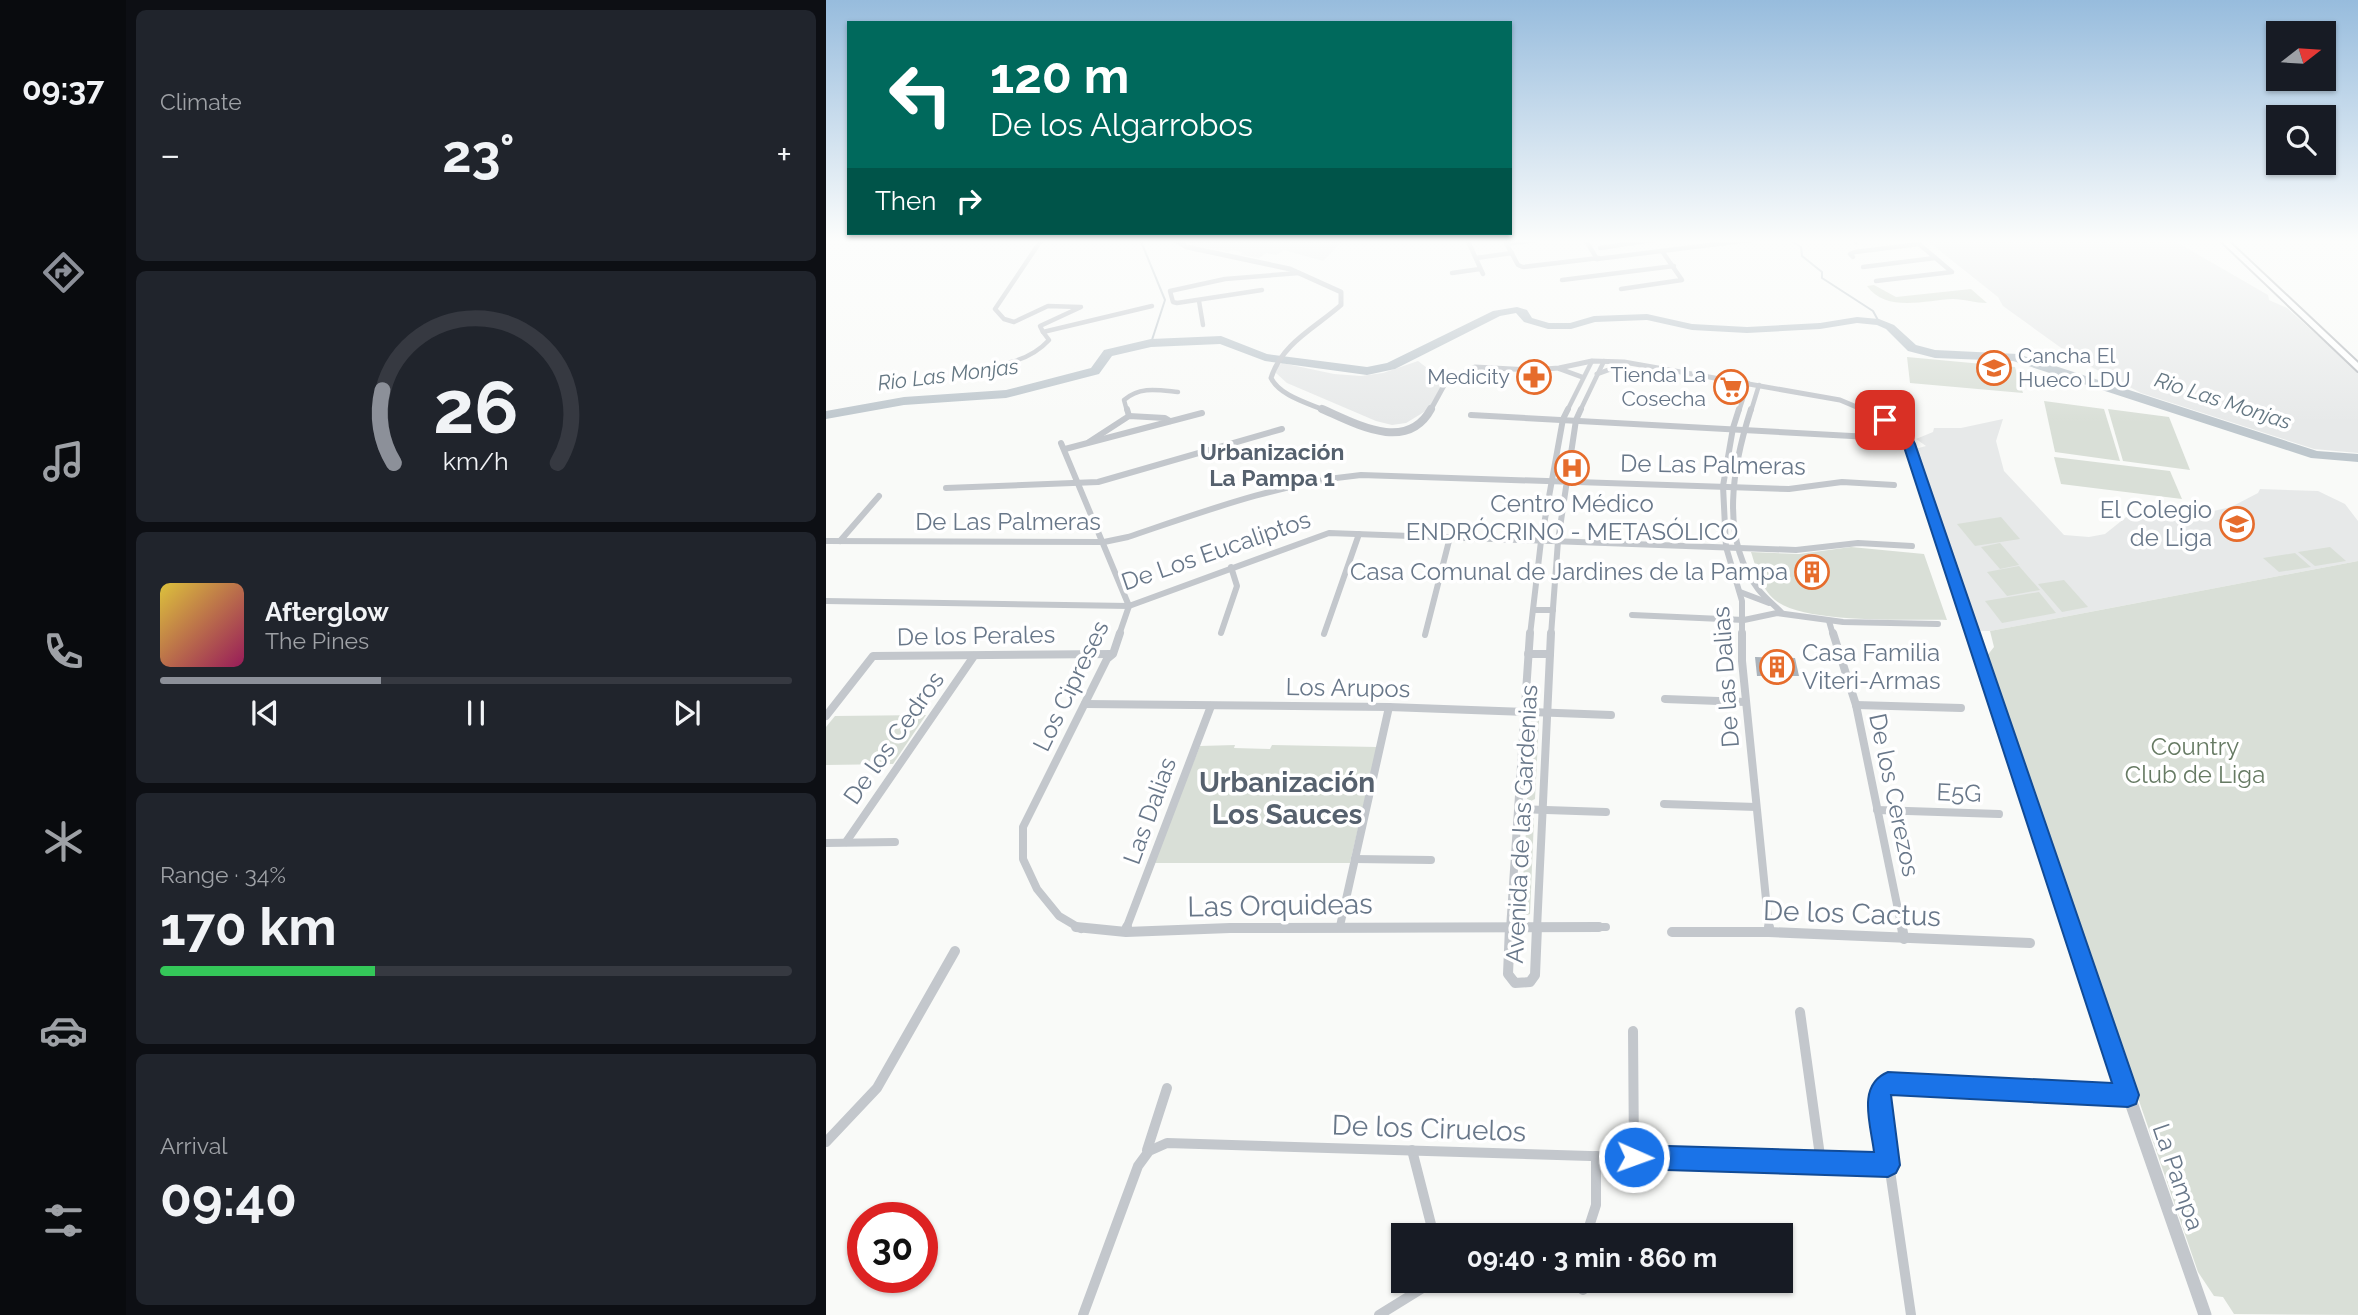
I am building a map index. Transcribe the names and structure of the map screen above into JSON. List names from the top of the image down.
{
  "streets": {
    "street": [
      "De Las Palmeras",
      "De Los Eucaliptos",
      "De los Perales",
      "De las Dalias",
      "Los Cipreses",
      "Los Arupos",
      "De los Cedros",
      "E5G",
      "De los Cerezos",
      "Las Dalias",
      "Avenida de las Gardenias",
      "Las Orquideas",
      "De los Cactus",
      "De los Ciruelos",
      "La Pampa"
    ]
  },
  "crossings": [
    ["De Las Palmeras", "De las Dalias"],
    ["De Las Palmeras", "Los Cipreses"],
    ["De Las Palmeras", "Avenida de las Gardenias"],
    ["De Los Eucaliptos", "De las Dalias"],
    ["De Los Eucaliptos", "Los Cipreses"],
    ["De Los Eucaliptos", "Avenida de las Gardenias"],
    ["De los Perales", "Los Cipreses"],
    ["De los Perales", "De los Cedros"],
    ["De las Dalias", "De los Cactus"],
    ["De las Dalias", "La Pampa"],
    ["Los Cipreses", "Los Arupos"],
    ["Los Cipreses", "Las Orquideas"],
    ["Los Arupos", "Las Dalias"],
    ["Los Arupos", "Avenida de las Gardenias"],
    ["E5G", "De los Cerezos"],
    ["De los Cerezos", "De los Cactus"],
    ["Las Dalias", "Las Orquideas"],
    ["Avenida de las Gardenias", "Las Orquideas"],
    ["Avenida de las Gardenias", "La Pampa"]
  ],
  "districts": ["Urbanización La Pampa 1", "Urbanización Los Sauces"],
  "water": ["Rio Las Monjas"],
  "parks": ["Country Club de Liga"],
  "places": {
    "school or university": ["Cancha El Hueco LDU", "El Colegio de Liga"],
    "pharmacy": ["Medicity"],
    "supermarket": ["Tienda La Cosecha"],
    "hospital": ["Centro Médico ENDRÓCRINO - METASÓLICO"],
    "building": ["Casa Comunal de Jardines de la Pampa", "Casa Familia Viteri-Armas"]
  },
  "north": "right",
  "page": {
    "tabs": "09:37",
    "tile": [
      "Climate",
      ["Range · 34%", "170 km"],
      ["Arrival", "09:40"]
    ],
    "turn": ["120 m", "De los Algarrobos"],
    "heat": ["−", "23°", "+"],
    "then": "Then",
    "song": ["Afterglow", "The Pines"],
    "limit": "30",
    "trip": "09:40 · 3 min · 860 m",
    "gauge": ["26", "km/h"]
  }
}
